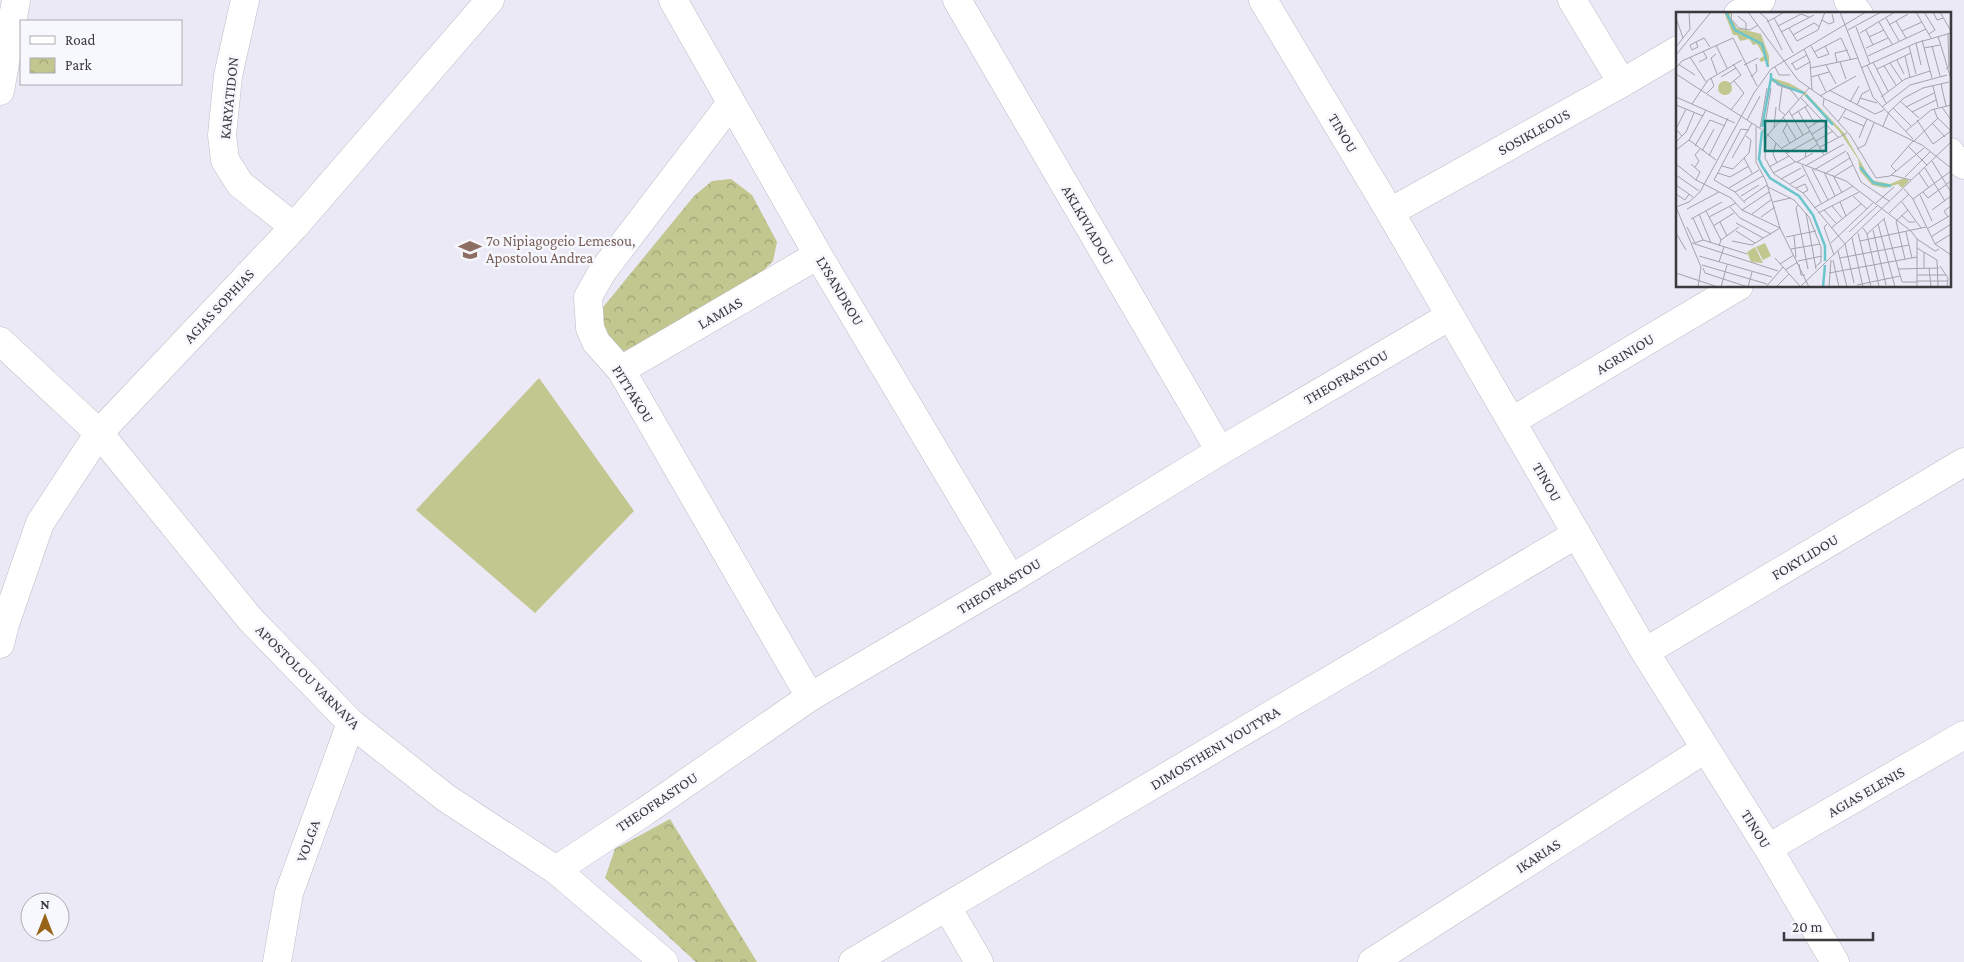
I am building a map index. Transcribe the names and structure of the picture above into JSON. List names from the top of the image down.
{
  "streets": {
    "street": [
      "KARYATIDON",
      "SOSIKLEOUS",
      "TINOU",
      "AKLKIVIADOU",
      "LYSANDROU",
      "AGIAS SOPHIAS",
      "LAMIAS",
      "AGRINIOU",
      "THEOFRASTOU",
      "PITTAKOU",
      "FOKYLIDOU",
      "APOSTOLOU VARNAVA",
      "DIMOSTHENI VOUTYRA",
      "AGIAS ELENIS",
      "VOLGA",
      "IKARIAS"
    ]
  },
  "crossings": [
    ["KARYATIDON", "AGIAS SOPHIAS"],
    ["SOSIKLEOUS", "TINOU"],
    ["TINOU", "AGRINIOU"],
    ["TINOU", "THEOFRASTOU"],
    ["TINOU", "FOKYLIDOU"],
    ["TINOU", "DIMOSTHENI VOUTYRA"],
    ["TINOU", "AGIAS ELENIS"],
    ["TINOU", "IKARIAS"],
    ["AKLKIVIADOU", "THEOFRASTOU"],
    ["LYSANDROU", "LAMIAS"],
    ["LYSANDROU", "THEOFRASTOU"],
    ["LYSANDROU", "PITTAKOU"],
    ["AGIAS SOPHIAS", "APOSTOLOU VARNAVA"],
    ["LAMIAS", "PITTAKOU"],
    ["THEOFRASTOU", "PITTAKOU"],
    ["THEOFRASTOU", "APOSTOLOU VARNAVA"],
    ["APOSTOLOU VARNAVA", "VOLGA"]
  ],
  "places": {
    "school or university": ["7o Nipiagogeio Lemesou, Apostolou Andrea"]
  },
  "legend": ["Road", "Park"],
  "scale_bar": "20 m",
  "north": "top"
}
